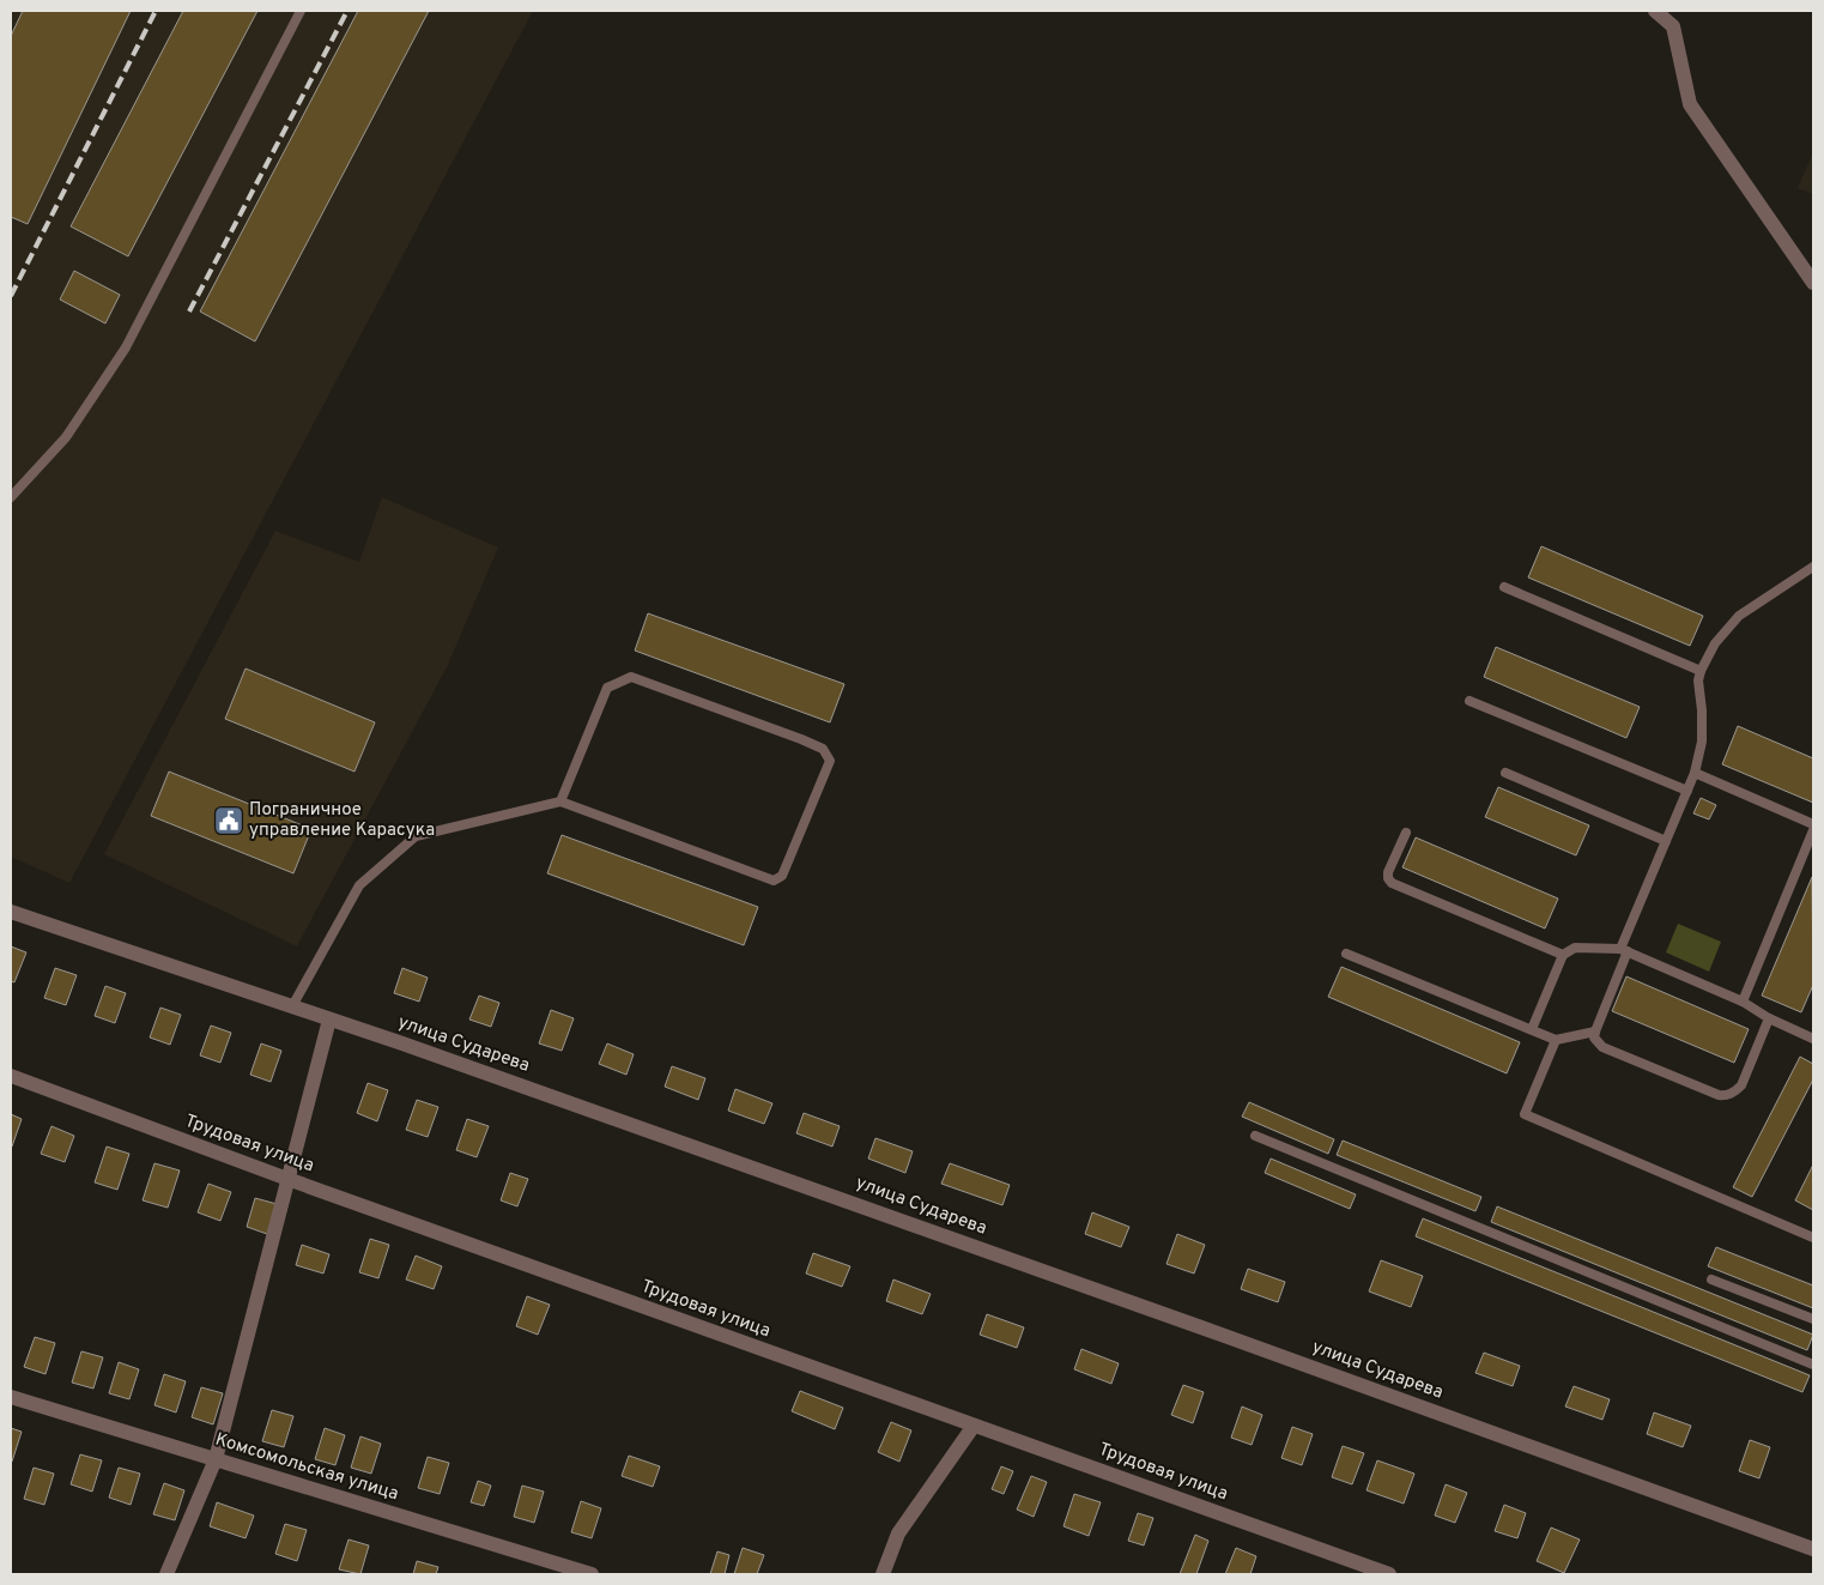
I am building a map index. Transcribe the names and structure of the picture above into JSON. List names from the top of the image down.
{
  "streets": {
    "street": ["улица Сударева", "Трудовая улица", "Комсомольская улица"]
  },
  "places": {
    "public building": ["Пограничное управление Карасука"]
  }
}
